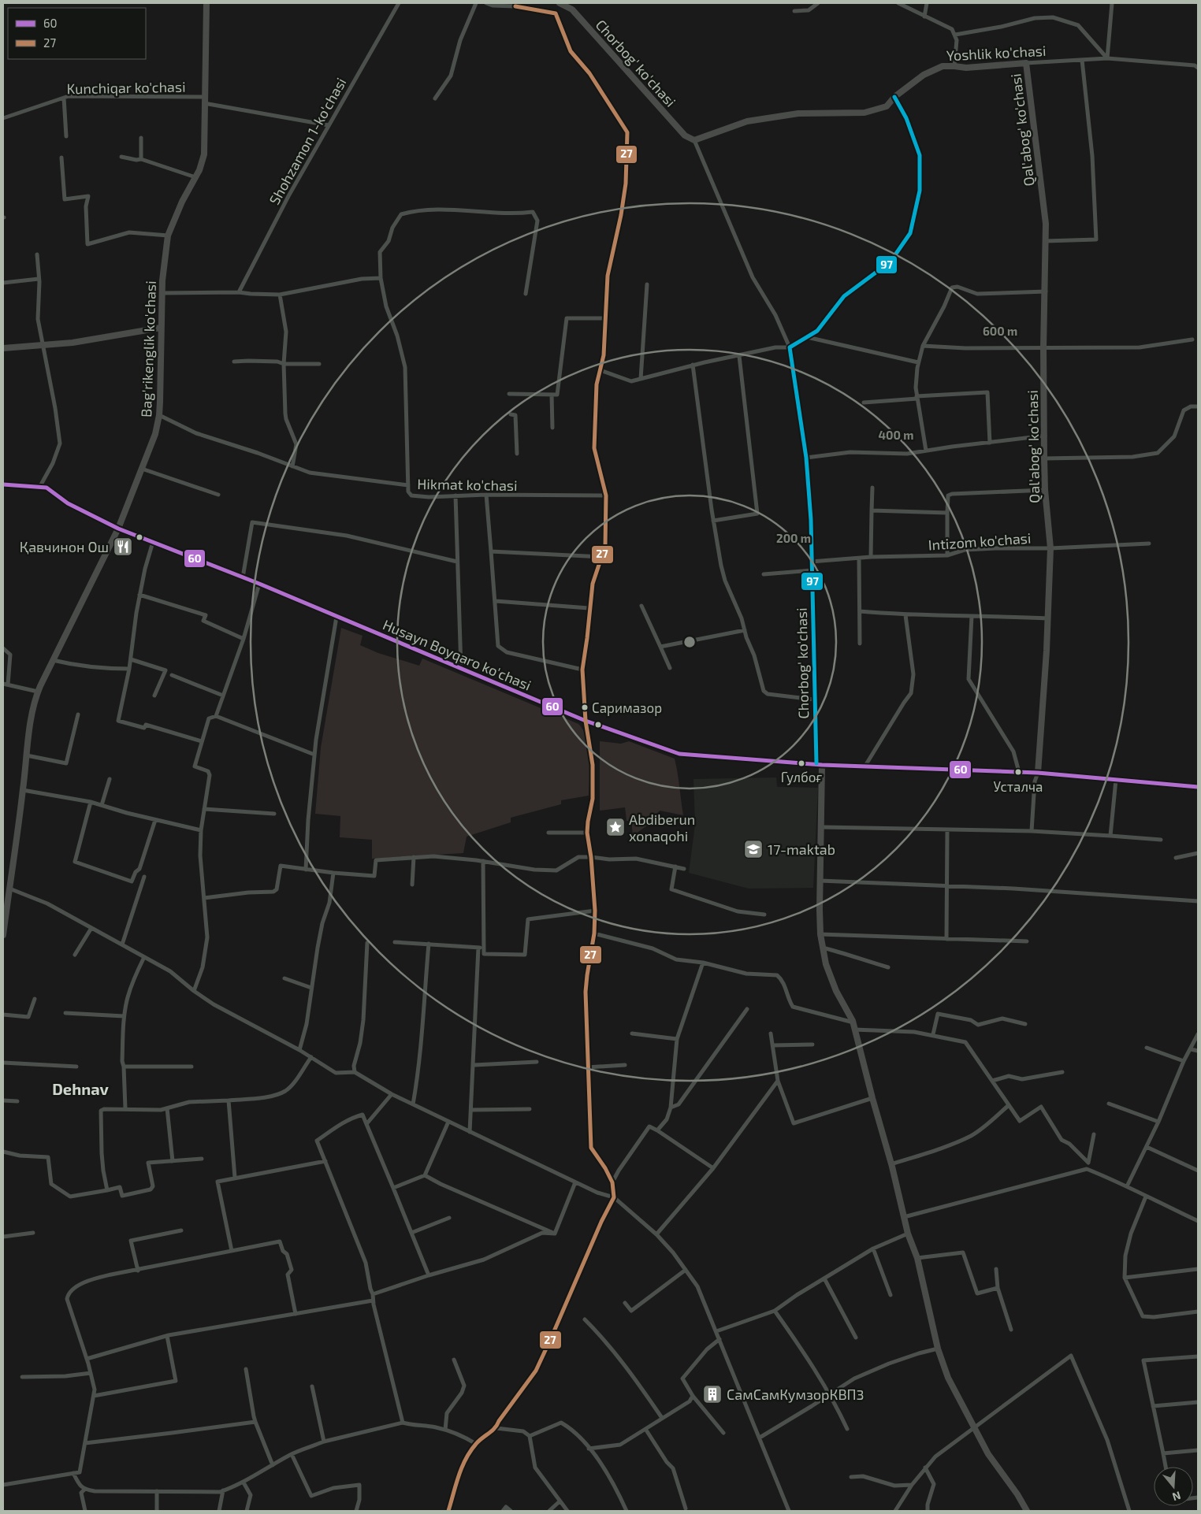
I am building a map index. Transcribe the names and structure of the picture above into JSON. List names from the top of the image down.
{
  "streets": {
    "street": [
      "Yoshlik ko'chasi",
      "Chorbog' ko'chasi",
      "Kunchiqar ko'chasi",
      "Qal'abog' ko'chasi",
      "Shohzamon 1-ko'chasi",
      "Bag'rikenglik ko'chasi",
      "Hikmat ko'chasi",
      "Intizom ko'chasi",
      "Husayn Boyqaro ko'chasi",
      "Сhorbog' ko'chasi"
    ]
  },
  "crossings": [
    ["Yoshlik ko'chasi", "Chorbog' ko'chasi"],
    ["Yoshlik ko'chasi", "Qal'abog' ko'chasi"],
    ["Yoshlik ko'chasi", "Сhorbog' ko'chasi"],
    ["Chorbog' ko'chasi", "Сhorbog' ko'chasi"],
    ["Kunchiqar ko'chasi", "Shohzamon 1-ko'chasi"],
    ["Kunchiqar ko'chasi", "Bag'rikenglik ko'chasi"],
    ["Qal'abog' ko'chasi", "Intizom ko'chasi"],
    ["Qal'abog' ko'chasi", "Husayn Boyqaro ko'chasi"],
    ["Bag'rikenglik ko'chasi", "Hikmat ko'chasi"],
    ["Bag'rikenglik ko'chasi", "Husayn Boyqaro ko'chasi"],
    ["Intizom ko'chasi", "Сhorbog' ko'chasi"],
    ["Husayn Boyqaro ko'chasi", "Сhorbog' ko'chasi"]
  ],
  "districts": ["Dehnav"],
  "places": {
    "restaurant": ["Қавчинон Ош"],
    "other": ["Саримазор", "Гулбоғ", "Усталча"],
    "place": ["Abdiberun xonaqohi"],
    "school or university": ["17-maktab"],
    "building": ["СамСамКумзорКВП3"]
  },
  "lines": ["transit line 27", "transit line 97", "transit line 60"],
  "legend": ["60", "27"],
  "north": "bottom",
  "rings": ["600 m", "400 m", "200 m"]
}
